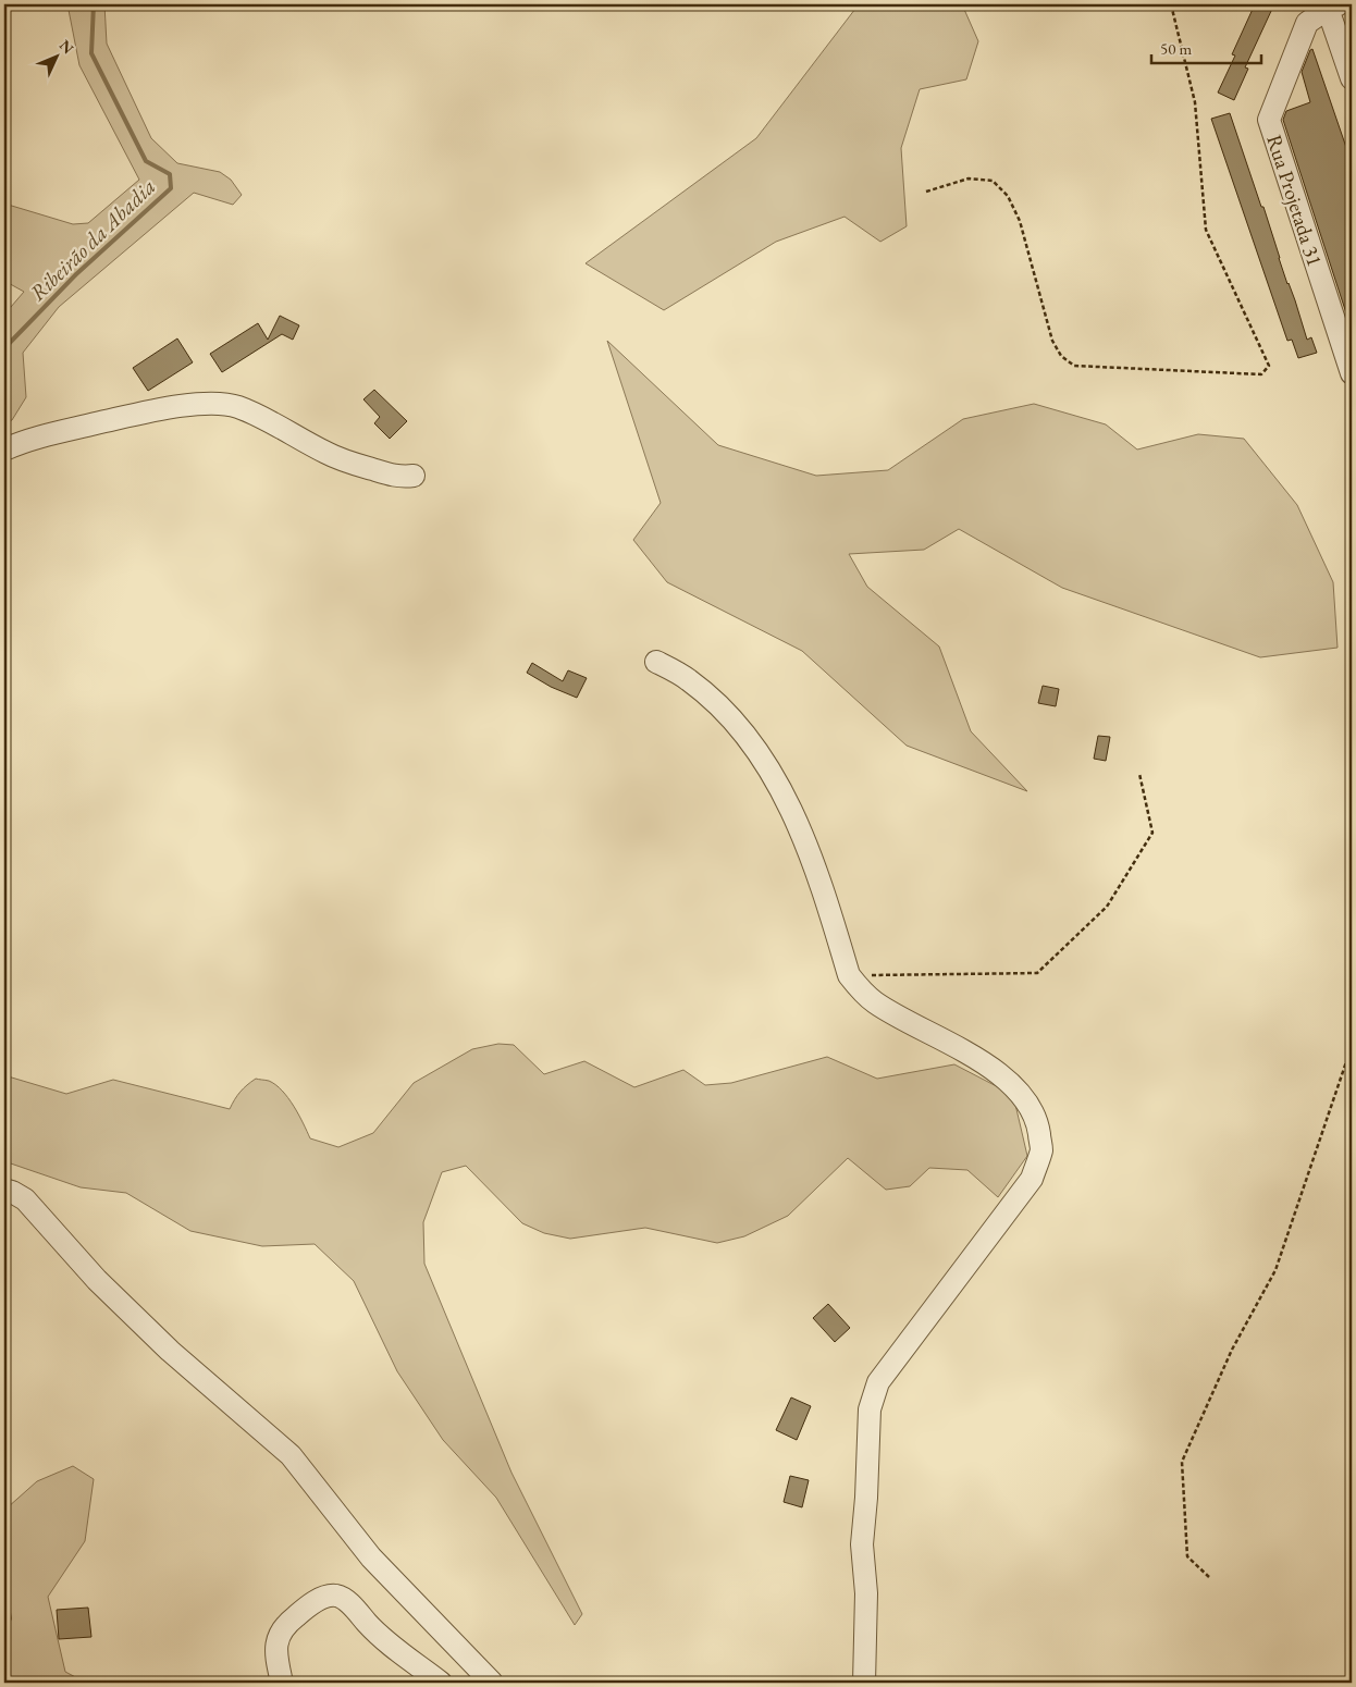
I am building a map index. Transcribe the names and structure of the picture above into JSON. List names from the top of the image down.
{
  "streets": {
    "street": ["Rua Projetada 31"]
  },
  "water": ["Ribeirão da Abadia"],
  "scale_bar": "50 m",
  "north": "top right"
}
